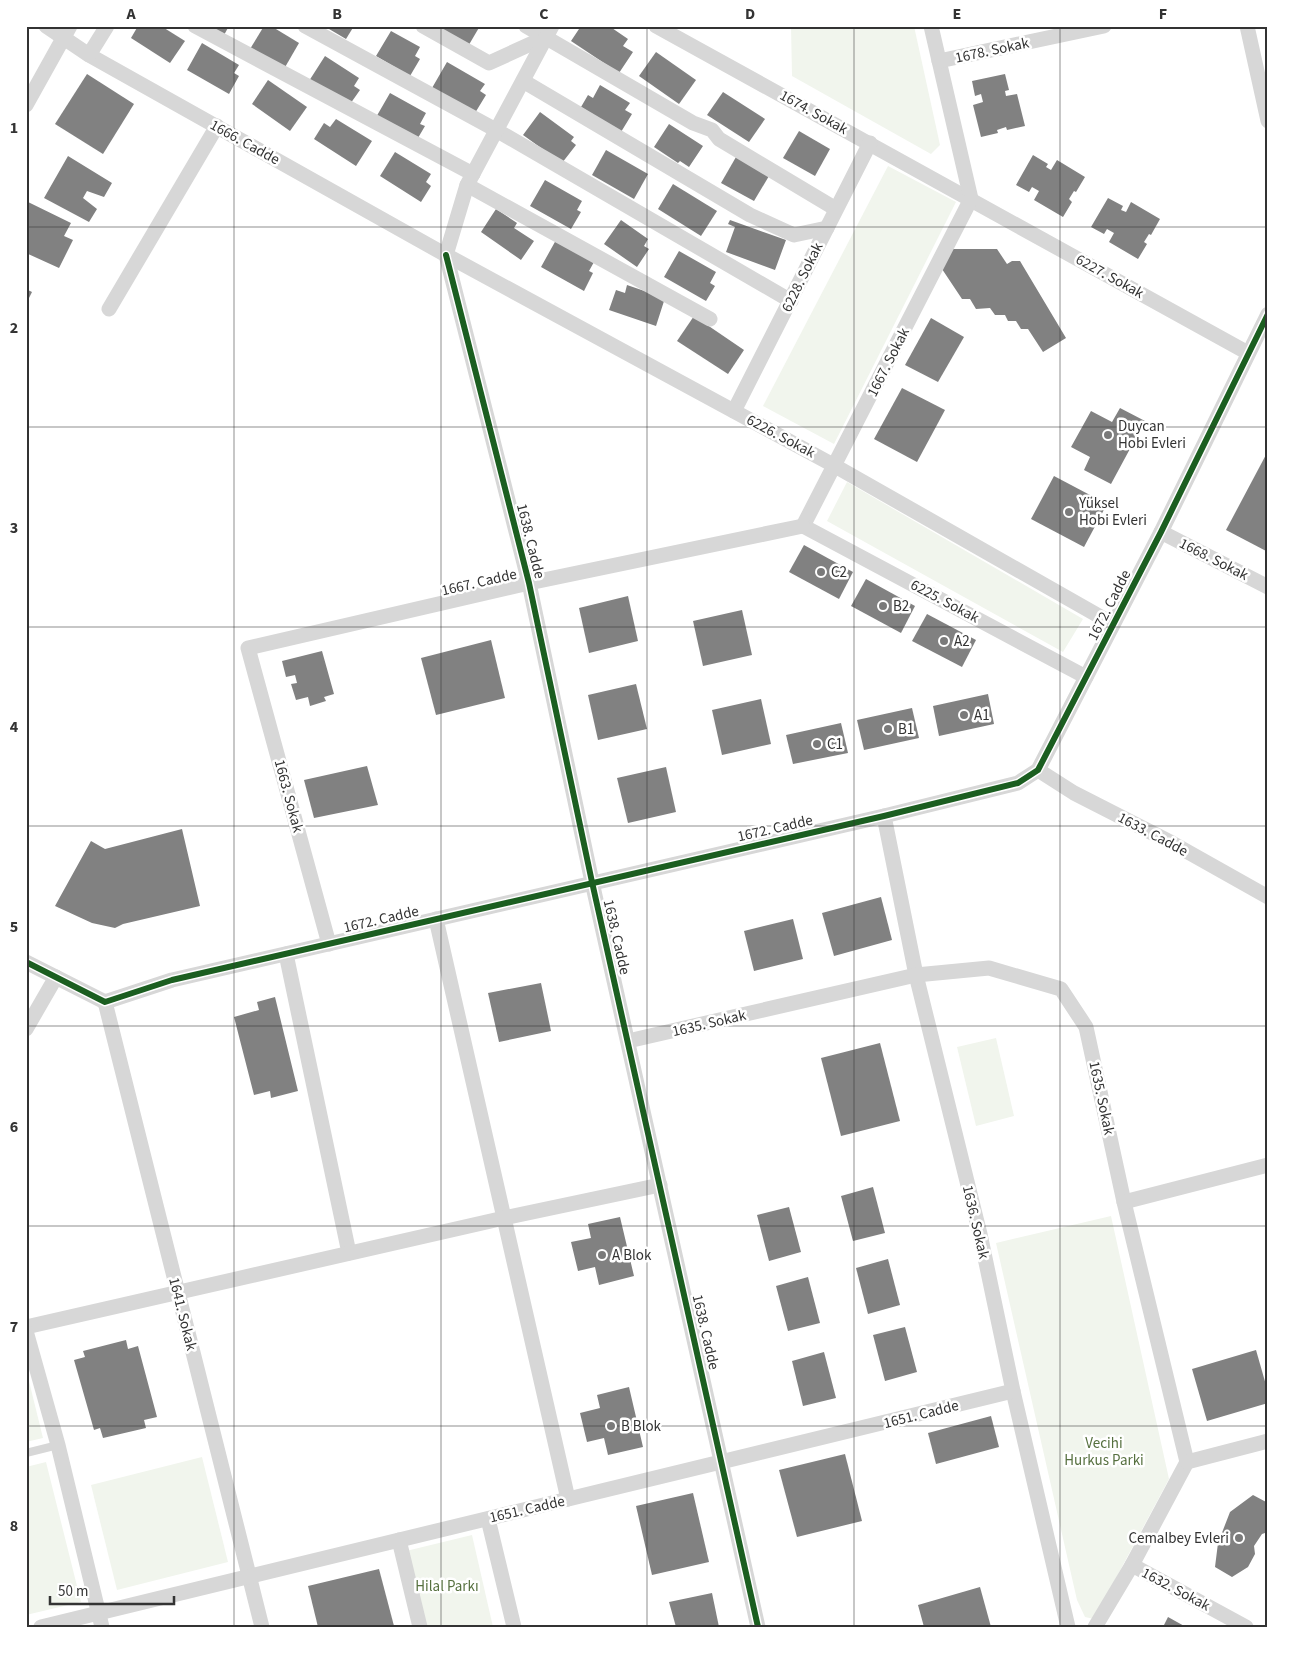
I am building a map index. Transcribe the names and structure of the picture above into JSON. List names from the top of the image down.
{
  "streets": {
    "street": [
      "1678. Sokak",
      "1674. Sokak",
      "1666. Cadde",
      "6227. Sokak",
      "6228. Sokak",
      "1667. Sokak",
      "6226. Sokak",
      "1638. Cadde",
      "1668. Sokak",
      "1667. Cadde",
      "6225. Sokak",
      "1672. Cadde",
      "1663. Sokak",
      "1633. Cadde",
      "1635. Sokak",
      "1636. Sokak",
      "1641. Sokak",
      "1651. Cadde",
      "1632. Sokak"
    ]
  },
  "crossings": [
    ["1674. Sokak", "6227. Sokak"],
    ["1674. Sokak", "6228. Sokak"],
    ["1674. Sokak", "1667. Sokak"],
    ["1666. Cadde", "6226. Sokak"],
    ["1666. Cadde", "1638. Cadde"],
    ["6227. Sokak", "1667. Sokak"],
    ["6227. Sokak", "1672. Cadde"],
    ["6228. Sokak", "6226. Sokak"],
    ["1667. Sokak", "6226. Sokak"],
    ["1667. Sokak", "1667. Cadde"],
    ["1667. Sokak", "6225. Sokak"],
    ["6226. Sokak", "1638. Cadde"],
    ["6226. Sokak", "1672. Cadde"],
    ["1638. Cadde", "1667. Cadde"],
    ["1638. Cadde", "1672. Cadde"],
    ["1638. Cadde", "1635. Sokak"],
    ["1638. Cadde", "1651. Cadde"],
    ["1668. Sokak", "1672. Cadde"],
    ["1667. Cadde", "6225. Sokak"],
    ["1667. Cadde", "1663. Sokak"],
    ["6225. Sokak", "1672. Cadde"],
    ["1672. Cadde", "1663. Sokak"],
    ["1672. Cadde", "1633. Cadde"],
    ["1672. Cadde", "1636. Sokak"],
    ["1672. Cadde", "1641. Sokak"],
    ["1635. Sokak", "1636. Sokak"],
    ["1636. Sokak", "1651. Cadde"],
    ["1641. Sokak", "1651. Cadde"]
  ],
  "parks": ["Vecihi Hurkus Parki", "Hilal Parkı"],
  "places": [
    "Duycan Hobi Evleri",
    "Yüksel Hobi Evleri",
    "C2",
    "B2",
    "A2",
    "A1",
    "B1",
    "C1",
    "A Blok",
    "B Blok",
    "Cemalbey Evleri"
  ],
  "scale_bar": "50 m",
  "grid": {
    "columns": [
      "A",
      "B",
      "C",
      "D",
      "E",
      "F"
    ],
    "rows": [
      "1",
      "2",
      "3",
      "4",
      "5",
      "6",
      "7",
      "8"
    ]
  }
}
